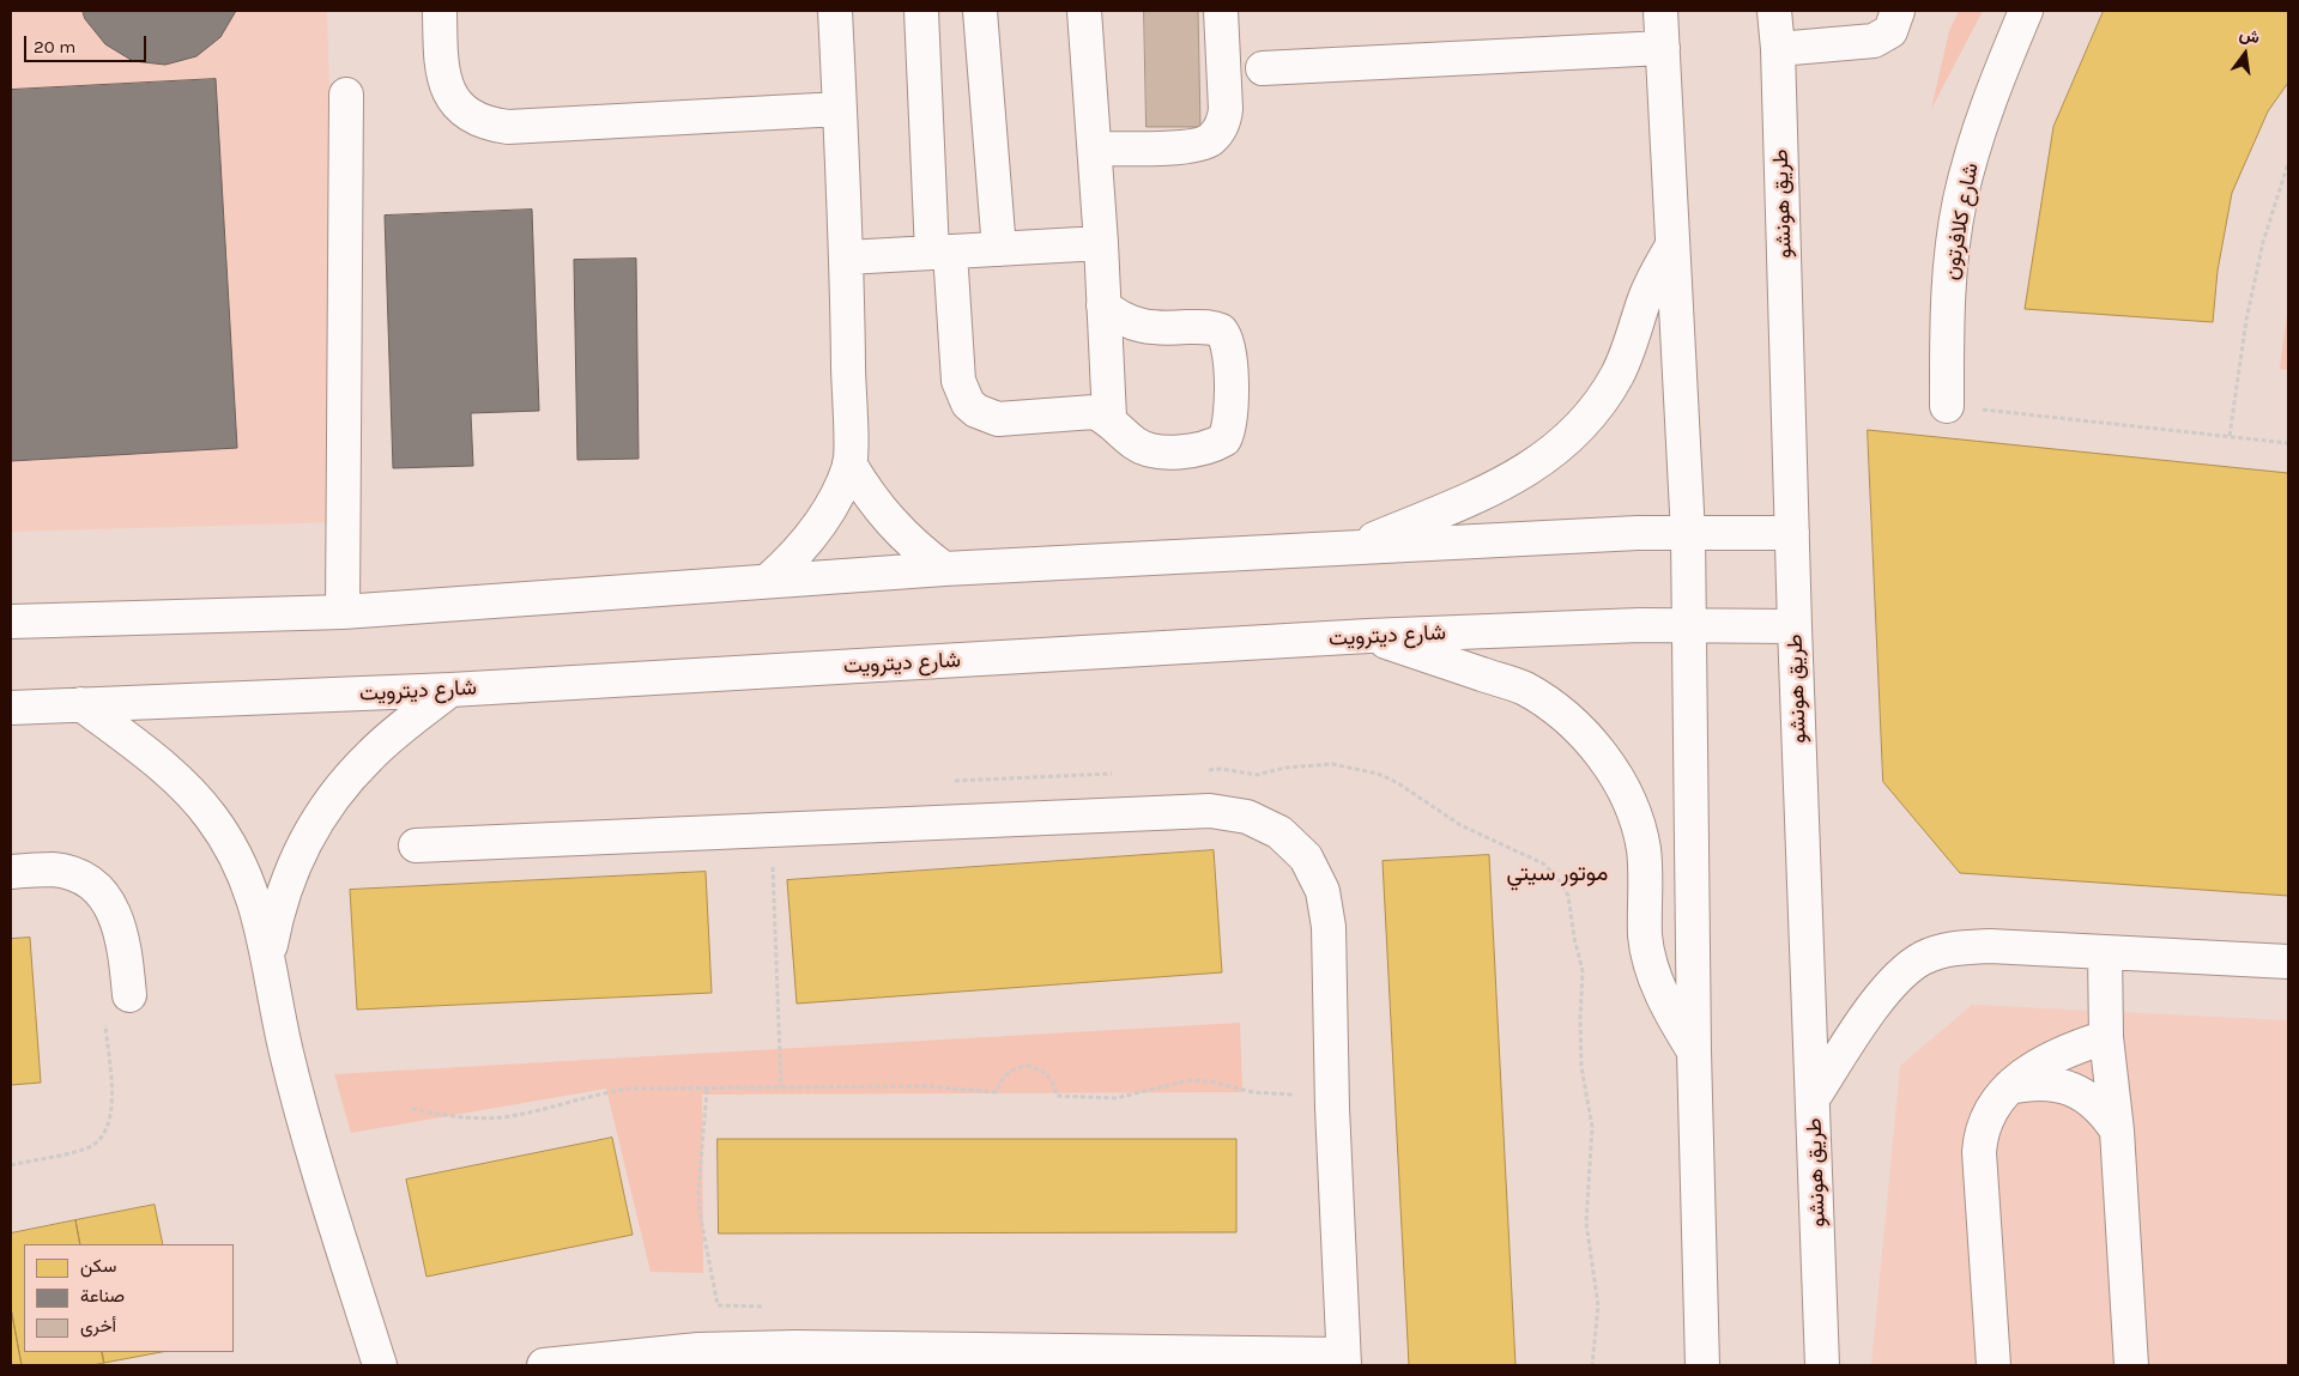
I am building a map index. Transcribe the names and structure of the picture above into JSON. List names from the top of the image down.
{
  "streets": {
    "street": ["طريق هونشو", "شارع كلافرتون", "شارع ديترويت"]
  },
  "crossings": [
    ["طريق هونشو", "شارع ديترويت"]
  ],
  "districts": ["موتور سيتي"],
  "legend": ["سكن", "صناعة", "أخرى"],
  "scale_bar": "20 m",
  "north": "top"
}
